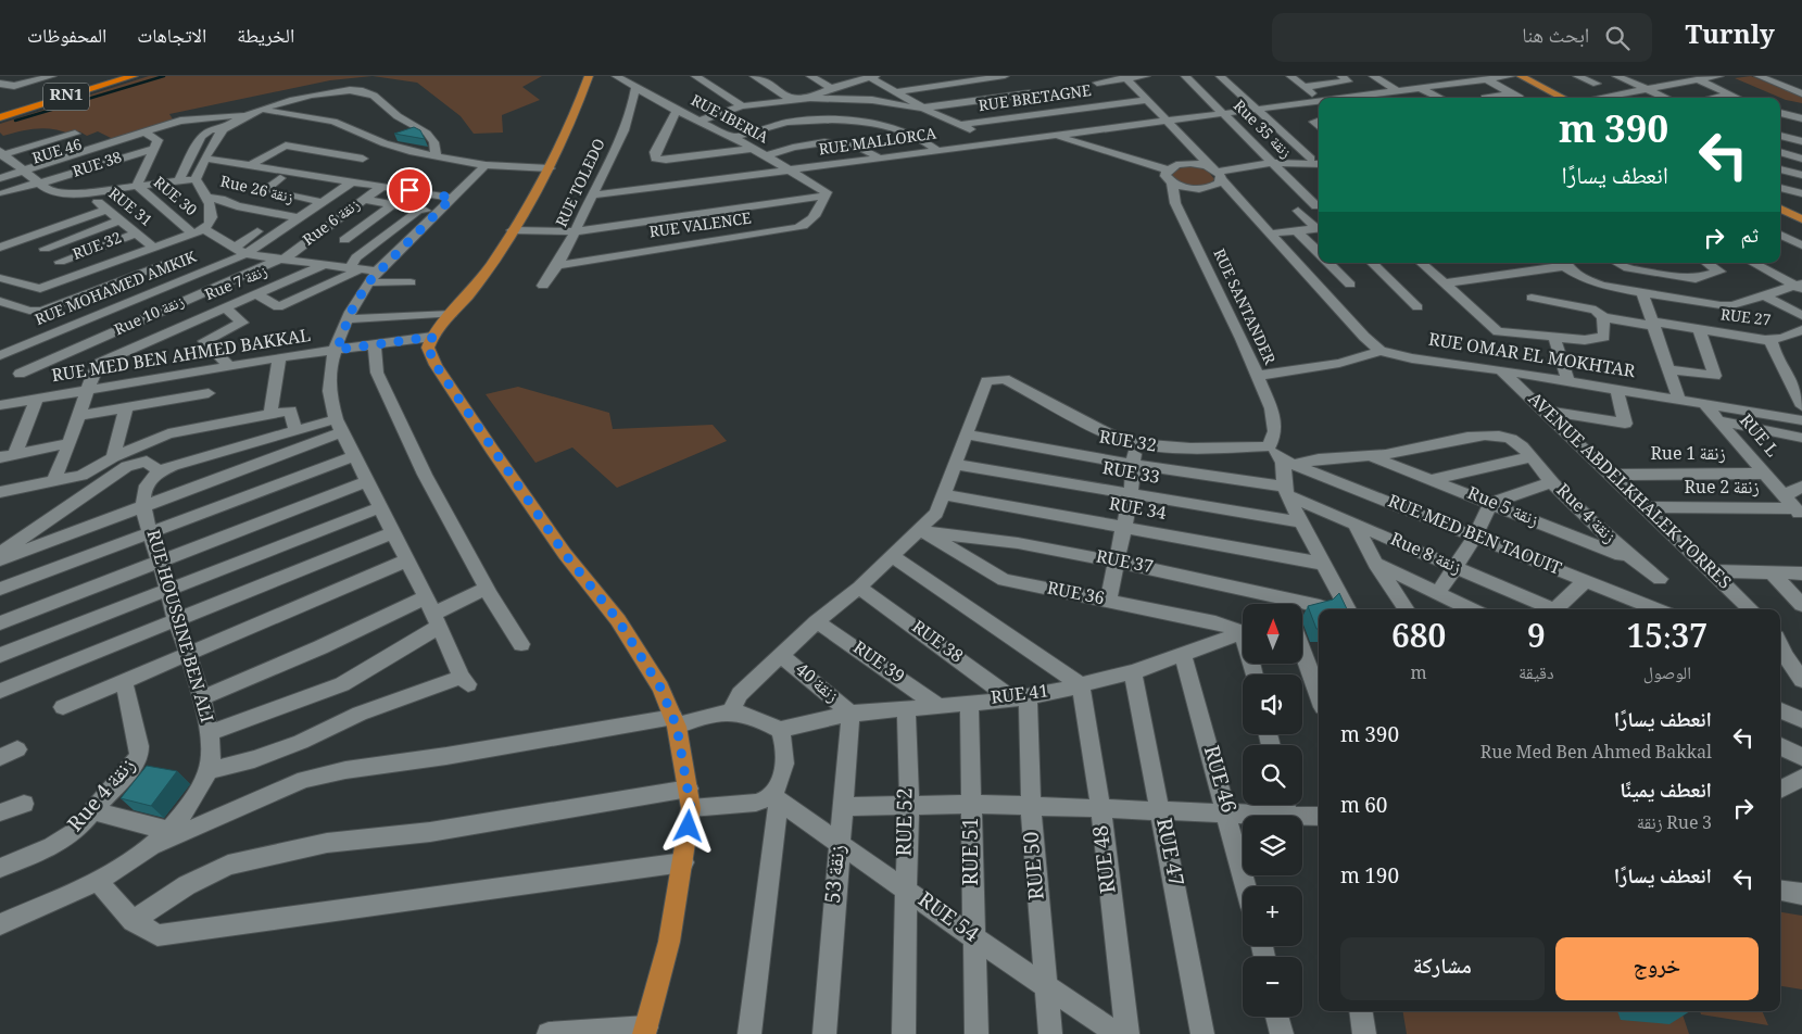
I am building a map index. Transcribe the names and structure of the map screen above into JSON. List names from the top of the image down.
{
  "streets": {
    "highway": ["RN1"],
    "street": [
      "RUE BRETAGNE",
      "RUE IBERIA",
      "Rue 35 زنقة",
      "RUE MALLORCA",
      "RUE 46",
      "RUE 38",
      "RUE TOLEDO",
      "Rue 26 زنقة",
      "RUE 30",
      "RUE 31",
      "Rue 6 زنقة",
      "RUE VALENCE",
      "RUE 32",
      "Rue 7 زنقة",
      "RUE MOHAMED AMKIK",
      "RUE SANTANDER",
      "Rue 10 زنقة",
      "RUE 27",
      "RUE MED BEN AHMED BAKKAL",
      "RUE OMAR EL MOKHTAR",
      "RUE L",
      "Rue 1 زنقة",
      "RUE 33",
      "Rue 2 زنقة",
      "AVENUE ABDELKHALEK TORRES",
      "Rue 5 زنقة",
      "RUE 34",
      "Rue 4 زنقة",
      "RUE MED BEN TAOUIT",
      "Rue 8 زنقة",
      "RUE 37",
      "RUE 36",
      "RUE HOUSSINE BEN ALI",
      "RUE 39",
      "زنقة 40",
      "RUE 41",
      "RUE 52",
      "RUE 51",
      "RUE 47",
      "RUE 48",
      "RUE 50",
      "زنقة 53",
      "RUE 54"
    ]
  },
  "crossings": [
    ["RUE IBERIA", "RUE MALLORCA"],
    ["RUE IBERIA", "RUE TOLEDO"],
    ["RUE IBERIA", "RUE VALENCE"],
    ["Rue 35 زنقة", "RUE MALLORCA"],
    ["RUE MALLORCA", "RUE TOLEDO"],
    ["RUE 46", "RUE 41"],
    ["RUE 38", "RUE 41"],
    ["RUE 38", "RUE 50"],
    ["RUE TOLEDO", "RUE VALENCE"],
    ["Rue 26 زنقة", "Rue 6 زنقة"],
    ["Rue 26 زنقة", "RUE MOHAMED AMKIK"],
    ["RUE 30", "RUE MOHAMED AMKIK"],
    ["RUE 31", "RUE 32"],
    ["Rue 6 زنقة", "RUE MOHAMED AMKIK"],
    ["Rue 6 زنقة", "Rue 10 زنقة"],
    ["RUE 32", "Rue 8 زنقة"],
    ["Rue 7 زنقة", "RUE MOHAMED AMKIK"],
    ["Rue 7 زنقة", "RUE MED BEN AHMED BAKKAL"],
    ["RUE MOHAMED AMKIK", "Rue 10 زنقة"],
    ["RUE OMAR EL MOKHTAR", "RUE L"],
    ["RUE OMAR EL MOKHTAR", "AVENUE ABDELKHALEK TORRES"],
    ["RUE L", "Rue 1 زنقة"],
    ["RUE L", "Rue 2 زنقة"],
    ["Rue 1 زنقة", "AVENUE ABDELKHALEK TORRES"],
    ["Rue 2 زنقة", "AVENUE ABDELKHALEK TORRES"],
    ["Rue 5 زنقة", "Rue 4 زنقة"],
    ["RUE 37", "RUE 36"],
    ["RUE 39", "RUE 41"],
    ["زنقة 40", "RUE 41"],
    ["زنقة 40", "زنقة 53"],
    ["RUE 41", "RUE 52"],
    ["RUE 41", "RUE 51"],
    ["RUE 41", "RUE 47"],
    ["RUE 41", "RUE 48"],
    ["RUE 41", "RUE 50"],
    ["RUE 41", "زنقة 53"],
    ["RUE 41", "RUE 54"],
    ["RUE 52", "RUE 54"],
    ["RUE 51", "RUE 54"],
    ["RUE 50", "RUE 54"],
    ["زنقة 53", "RUE 54"]
  ],
  "north": "top",
  "page": {
    "header": "Turnly",
    "search": "ابحث هنا",
    "nav": ["الخريطة", "الاتجاهات", "المحفوظات"],
    "turn": ["390 m", "انعطف يسارًا"],
    "then": "ثم",
    "map_buttons": ["+", "−"],
    "eta": [
      "15:37",
      "الوصول",
      "9",
      "دقيقة",
      "680",
      "m"
    ],
    "list": [
      {
        "name": "انعطف يسارًا",
        "note": "Rue Med Ben Ahmed Bakkal",
        "value": "390 m"
      },
      {
        "name": "انعطف يمينًا",
        "note": "Rue 3 زنقة",
        "value": "60 m"
      },
      {
        "name": "انعطف يسارًا",
        "value": "190 m"
      }
    ],
    "buttons": ["خروج", "مشاركة"]
  }
}
